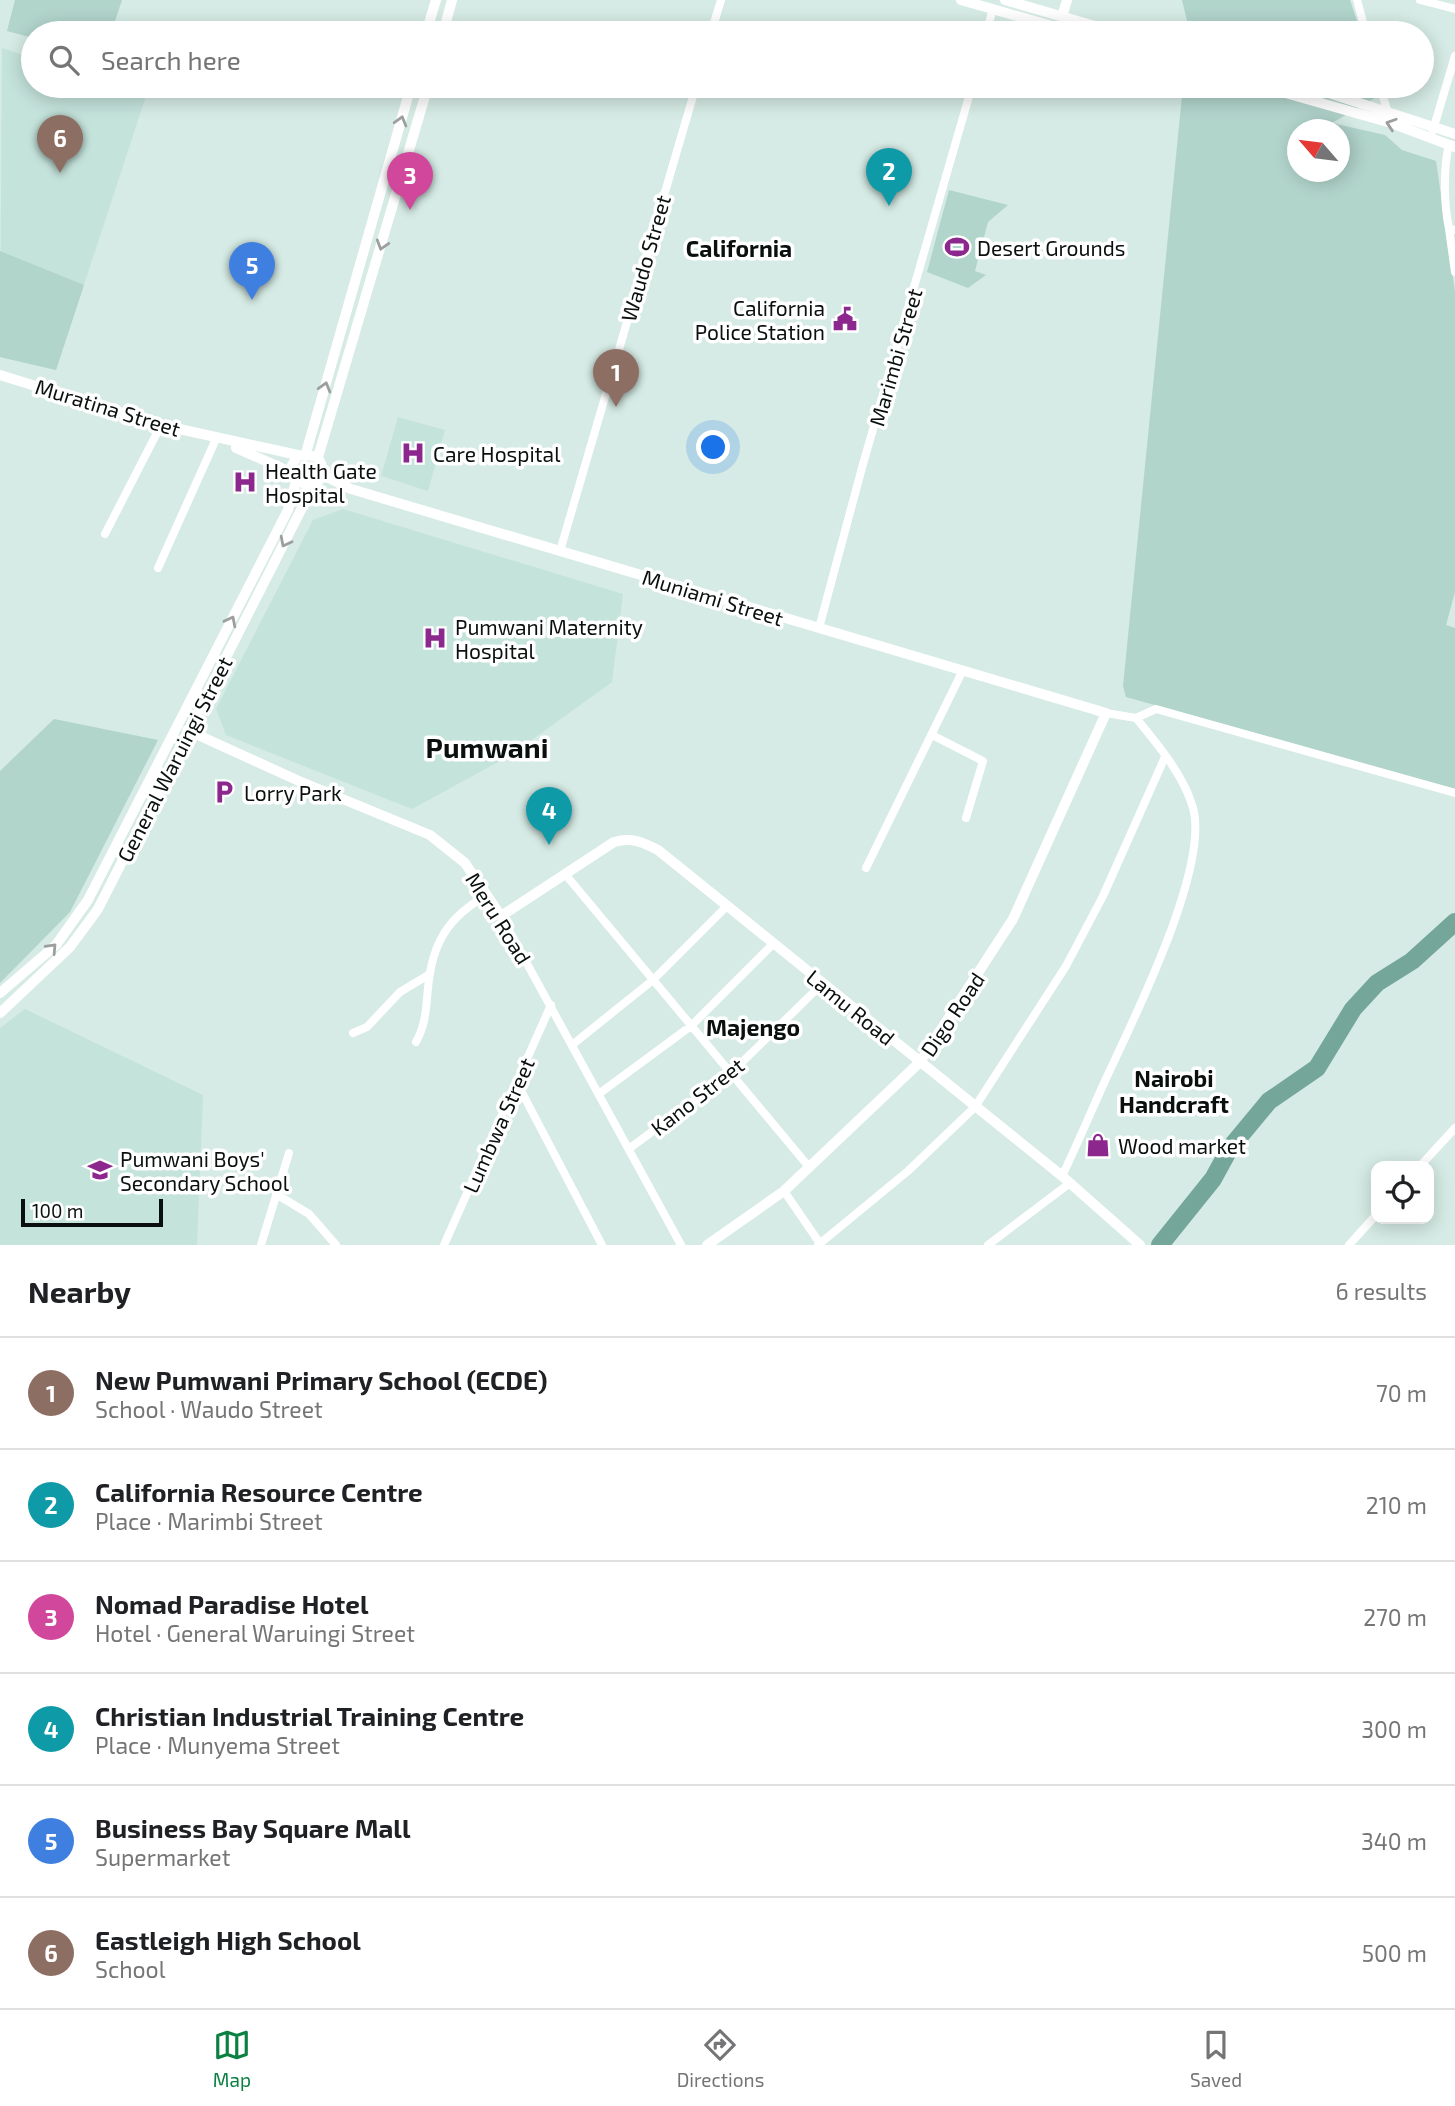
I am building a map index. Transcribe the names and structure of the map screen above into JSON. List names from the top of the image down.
{
  "streets": {
    "main road": [
      "Muratina Street",
      "Muniami Street",
      "General Waruingi Street",
      "Digo Road"
    ],
    "street": [
      "Waudo Street",
      "Marimbi Street",
      "Meru Road",
      "Lamu Road",
      "Kano Street",
      "Lumbwa Street"
    ]
  },
  "crossings": [
    ["Waudo Street", "Muniami Street"],
    ["Marimbi Street", "Muniami Street"],
    ["Muratina Street", "Muniami Street"],
    ["Muratina Street", "General Waruingi Street"],
    ["Muniami Street", "General Waruingi Street"],
    ["Muniami Street", "Digo Road"],
    ["General Waruingi Street", "Meru Road"],
    ["Meru Road", "Kano Street"],
    ["Meru Road", "Lumbwa Street"],
    ["Lamu Road", "Digo Road"],
    ["Lamu Road", "Kano Street"]
  ],
  "districts": [
    "California",
    "Pumwani",
    "Majengo",
    "Nairobi Handcraft"
  ],
  "places": {
    "sports": ["Desert Grounds"],
    "public building": ["California Police Station"],
    "hospital": ["Care Hospital", "Health Gate Hospital", "Pumwani Maternity Hospital"],
    "parking": ["Lorry Park"],
    "shop": ["Wood market"],
    "school or university": ["Pumwani Boys' Secondary School"]
  },
  "scale_bar": "100 m",
  "north": "top left",
  "page": {
    "search": "Search here",
    "pins": [
      "6",
      "2",
      "3",
      "5",
      "1",
      "4"
    ],
    "scale": "100 m",
    "heading": ["Nearby", "6 results"],
    "list": [
      {
        "mark": "1",
        "name": "New Pumwani Primary School (ECDE)",
        "note": "School · Waudo Street",
        "value": "70 m"
      },
      {
        "mark": "2",
        "name": "California Resource Centre",
        "note": "Place · Marimbi Street",
        "value": "210 m"
      },
      {
        "mark": "3",
        "name": "Nomad Paradise Hotel",
        "note": "Hotel · General Waruingi Street",
        "value": "270 m"
      },
      {
        "mark": "4",
        "name": "Christian Industrial Training Centre",
        "note": "Place · Munyema Street",
        "value": "300 m"
      },
      {
        "mark": "5",
        "name": "Business Bay Square Mall",
        "note": "Supermarket",
        "value": "340 m"
      },
      {
        "mark": "6",
        "name": "Eastleigh High School",
        "note": "School",
        "value": "500 m"
      }
    ],
    "nav": ["Map", "Directions", "Saved"]
  }
}
